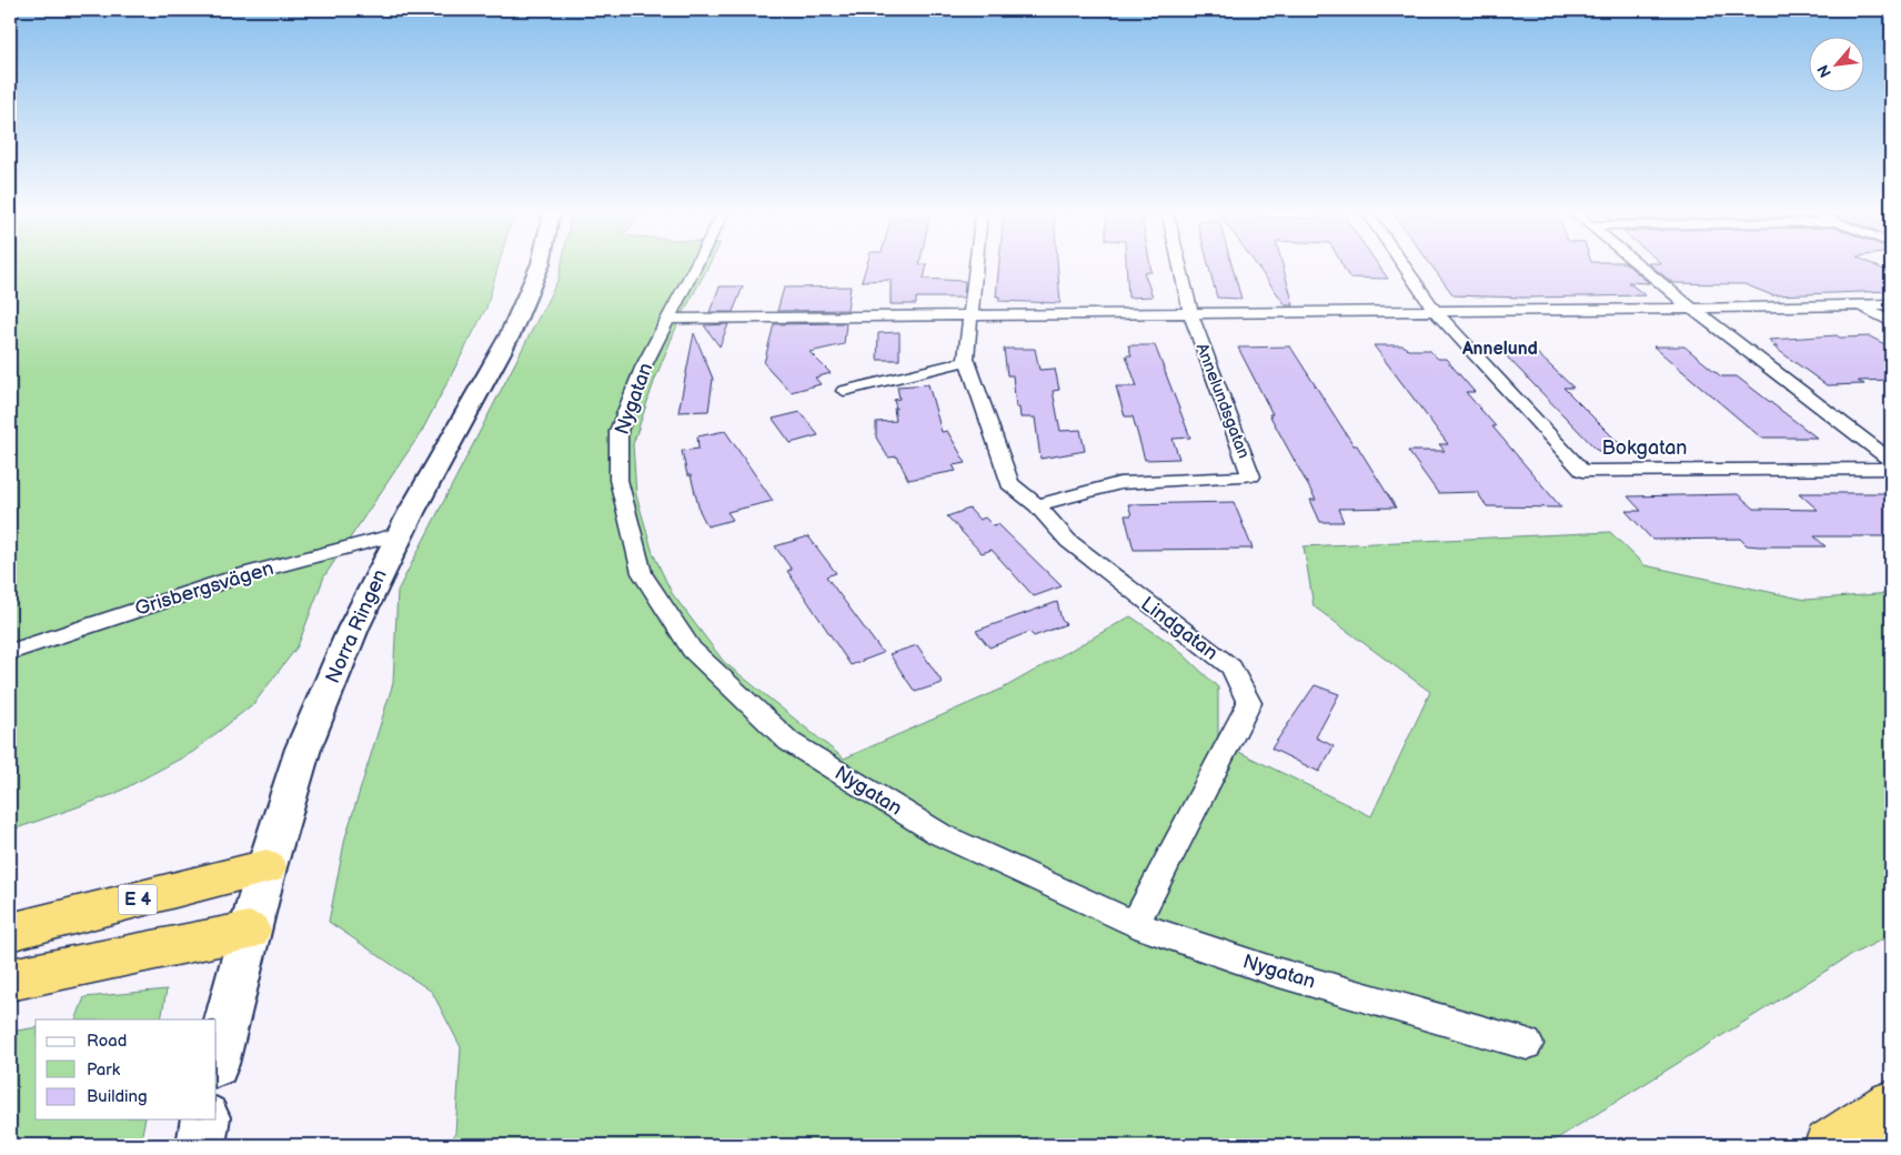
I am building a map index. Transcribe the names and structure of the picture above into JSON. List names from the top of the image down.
{
  "streets": {
    "highway": ["E 4"],
    "main road": ["Norra Ringen"],
    "street": [
      "Nygatan",
      "Annelundsgatan",
      "Bokgatan",
      "Grisbergsvägen",
      "Lindgatan"
    ]
  },
  "crossings": [
    ["Nygatan", "Lindgatan"],
    ["Annelundsgatan", "Lindgatan"],
    ["Grisbergsvägen", "Norra Ringen"],
    ["Norra Ringen", "E 4"]
  ],
  "districts": ["Annelund"],
  "legend": ["Road", "Park", "Building"],
  "north": "bottom left"
}
